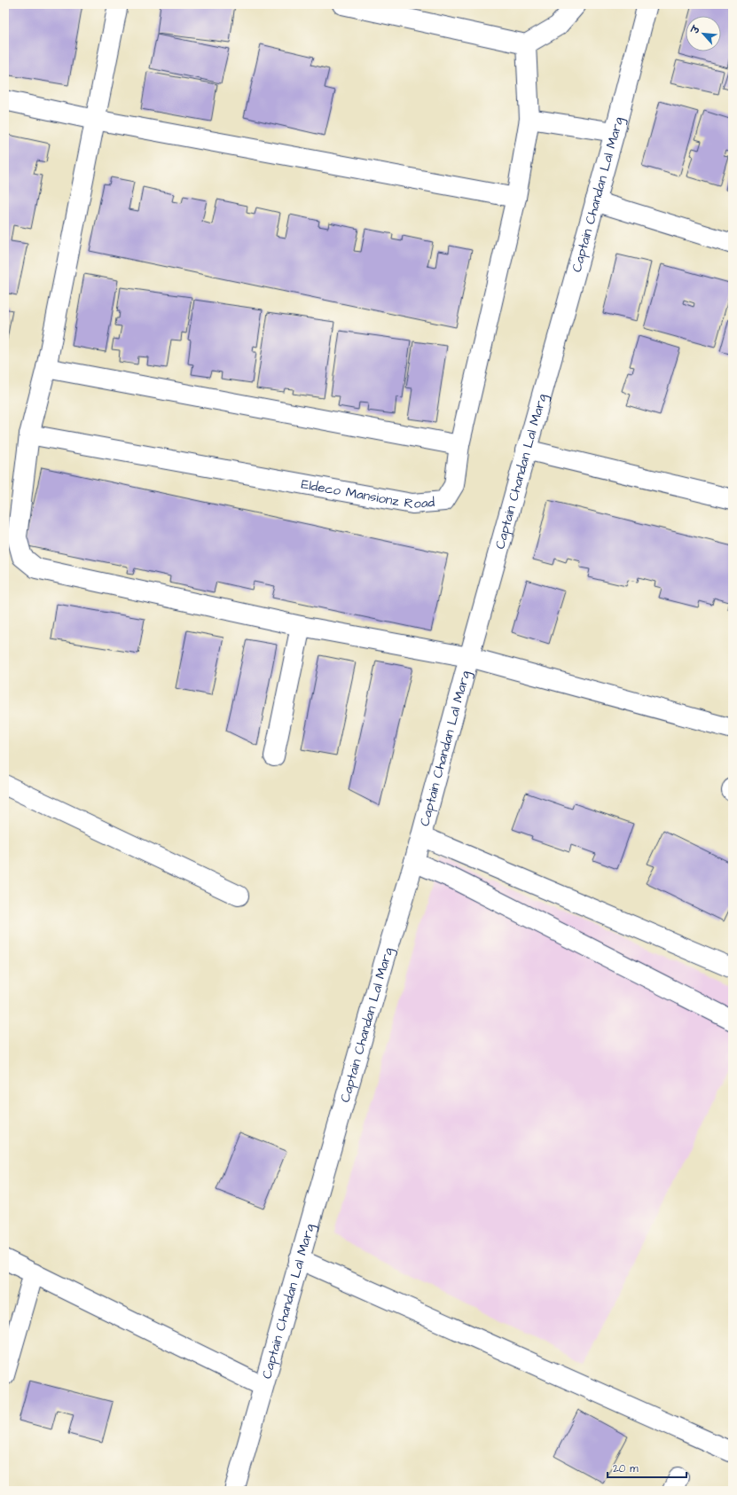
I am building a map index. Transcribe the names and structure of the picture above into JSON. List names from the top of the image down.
{
  "streets": {
    "street": ["Captain Chandan Lal Marg", "Eldeco Mansionz Road"]
  },
  "scale_bar": "20 m",
  "north": "top left"
}
